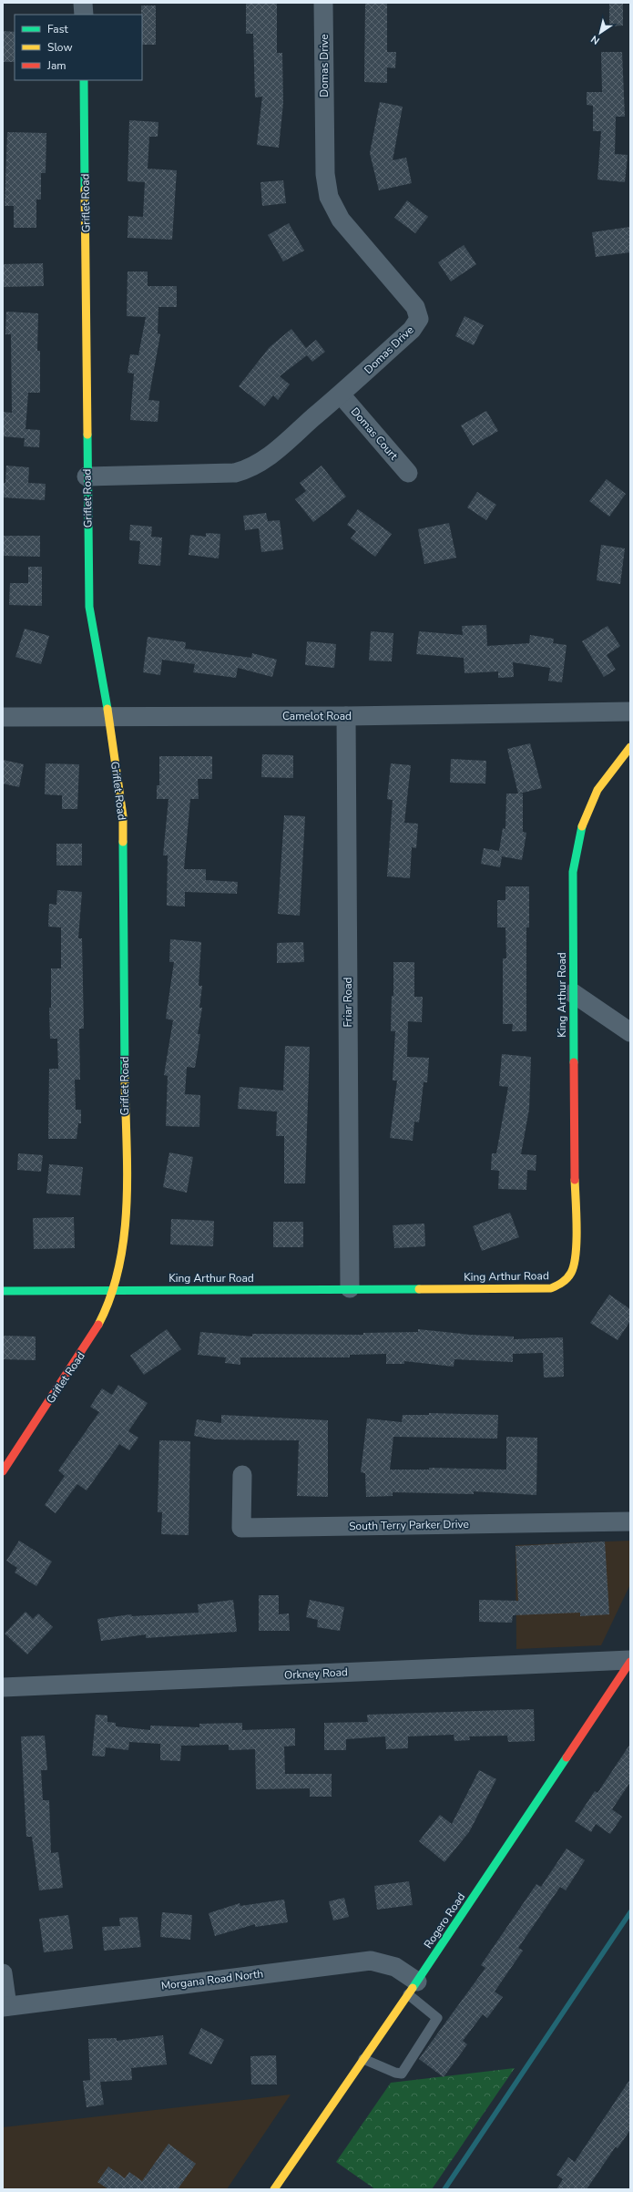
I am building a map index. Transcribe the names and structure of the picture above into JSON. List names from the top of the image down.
{
  "streets": {
    "street": [
      "Domas Drive",
      "Griflet Road",
      "Domas Court",
      "Camelot Road",
      "King Arthur Road",
      "Friar Road",
      "South Terry Parker Drive",
      "Orkney Road",
      "Rogero Road",
      "Morgana Road North"
    ]
  },
  "crossings": [
    ["Domas Drive", "Griflet Road"],
    ["Domas Drive", "Domas Court"],
    ["Griflet Road", "Camelot Road"],
    ["Griflet Road", "King Arthur Road"],
    ["Camelot Road", "Friar Road"],
    ["King Arthur Road", "Friar Road"],
    ["Orkney Road", "Rogero Road"],
    ["Rogero Road", "Morgana Road North"]
  ],
  "legend": ["Fast", "Slow", "Jam"],
  "north": "bottom left"
}
